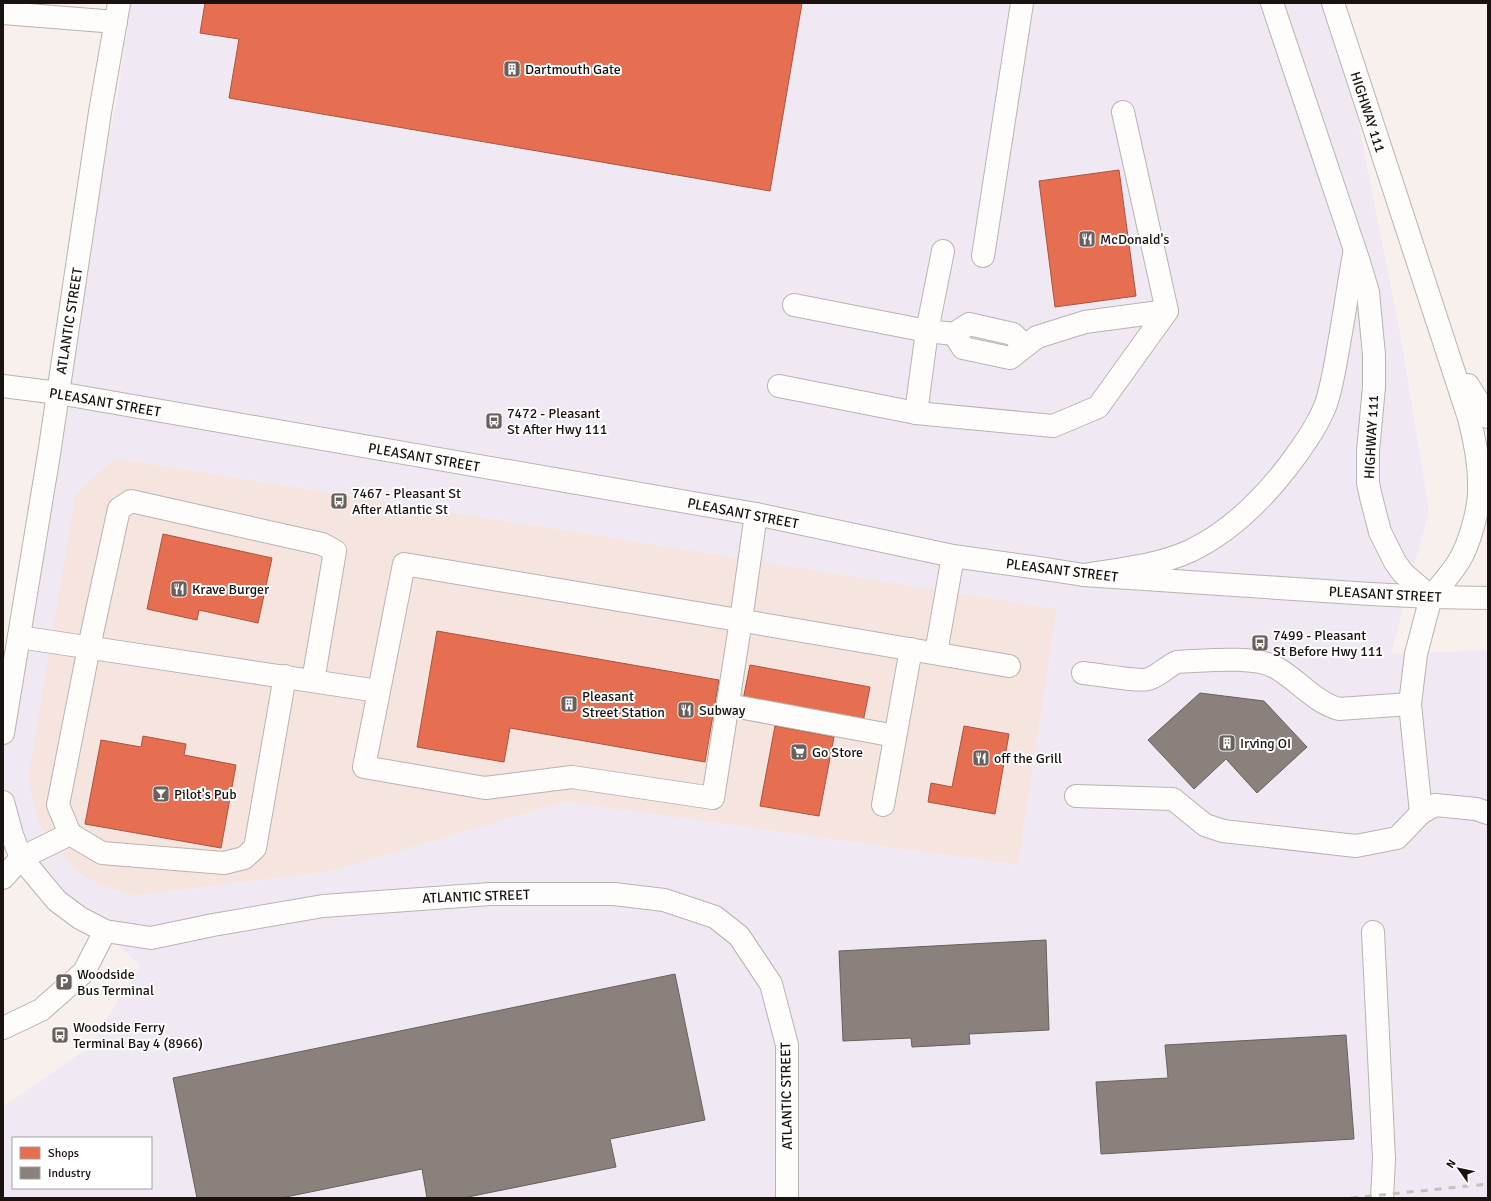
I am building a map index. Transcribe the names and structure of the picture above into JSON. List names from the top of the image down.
{
  "streets": {
    "main road": ["HIGHWAY 111", "ATLANTIC STREET", "PLEASANT STREET"]
  },
  "crossings": [
    ["HIGHWAY 111", "PLEASANT STREET"],
    ["ATLANTIC STREET", "PLEASANT STREET"]
  ],
  "places": {
    "building": ["Dartmouth Gate", "Pleasant Street Station", "Irving OI"],
    "restaurant": [
      "McDonald's",
      "Krave Burger",
      "Subway",
      "off the Grill"
    ],
    "bus stop": [
      "7472 - Pleasant St After Hwy 111",
      "7467 - Pleasant St After Atlantic St",
      "7499 - Pleasant St Before Hwy 111",
      "Woodside Ferry Terminal Bay 4 (8966)"
    ],
    "supermarket": ["Go Store"],
    "bar": ["Pilot's Pub"],
    "parking": ["Woodside Bus Terminal"]
  },
  "legend": ["Shops", "Industry"],
  "north": "top left"
}
